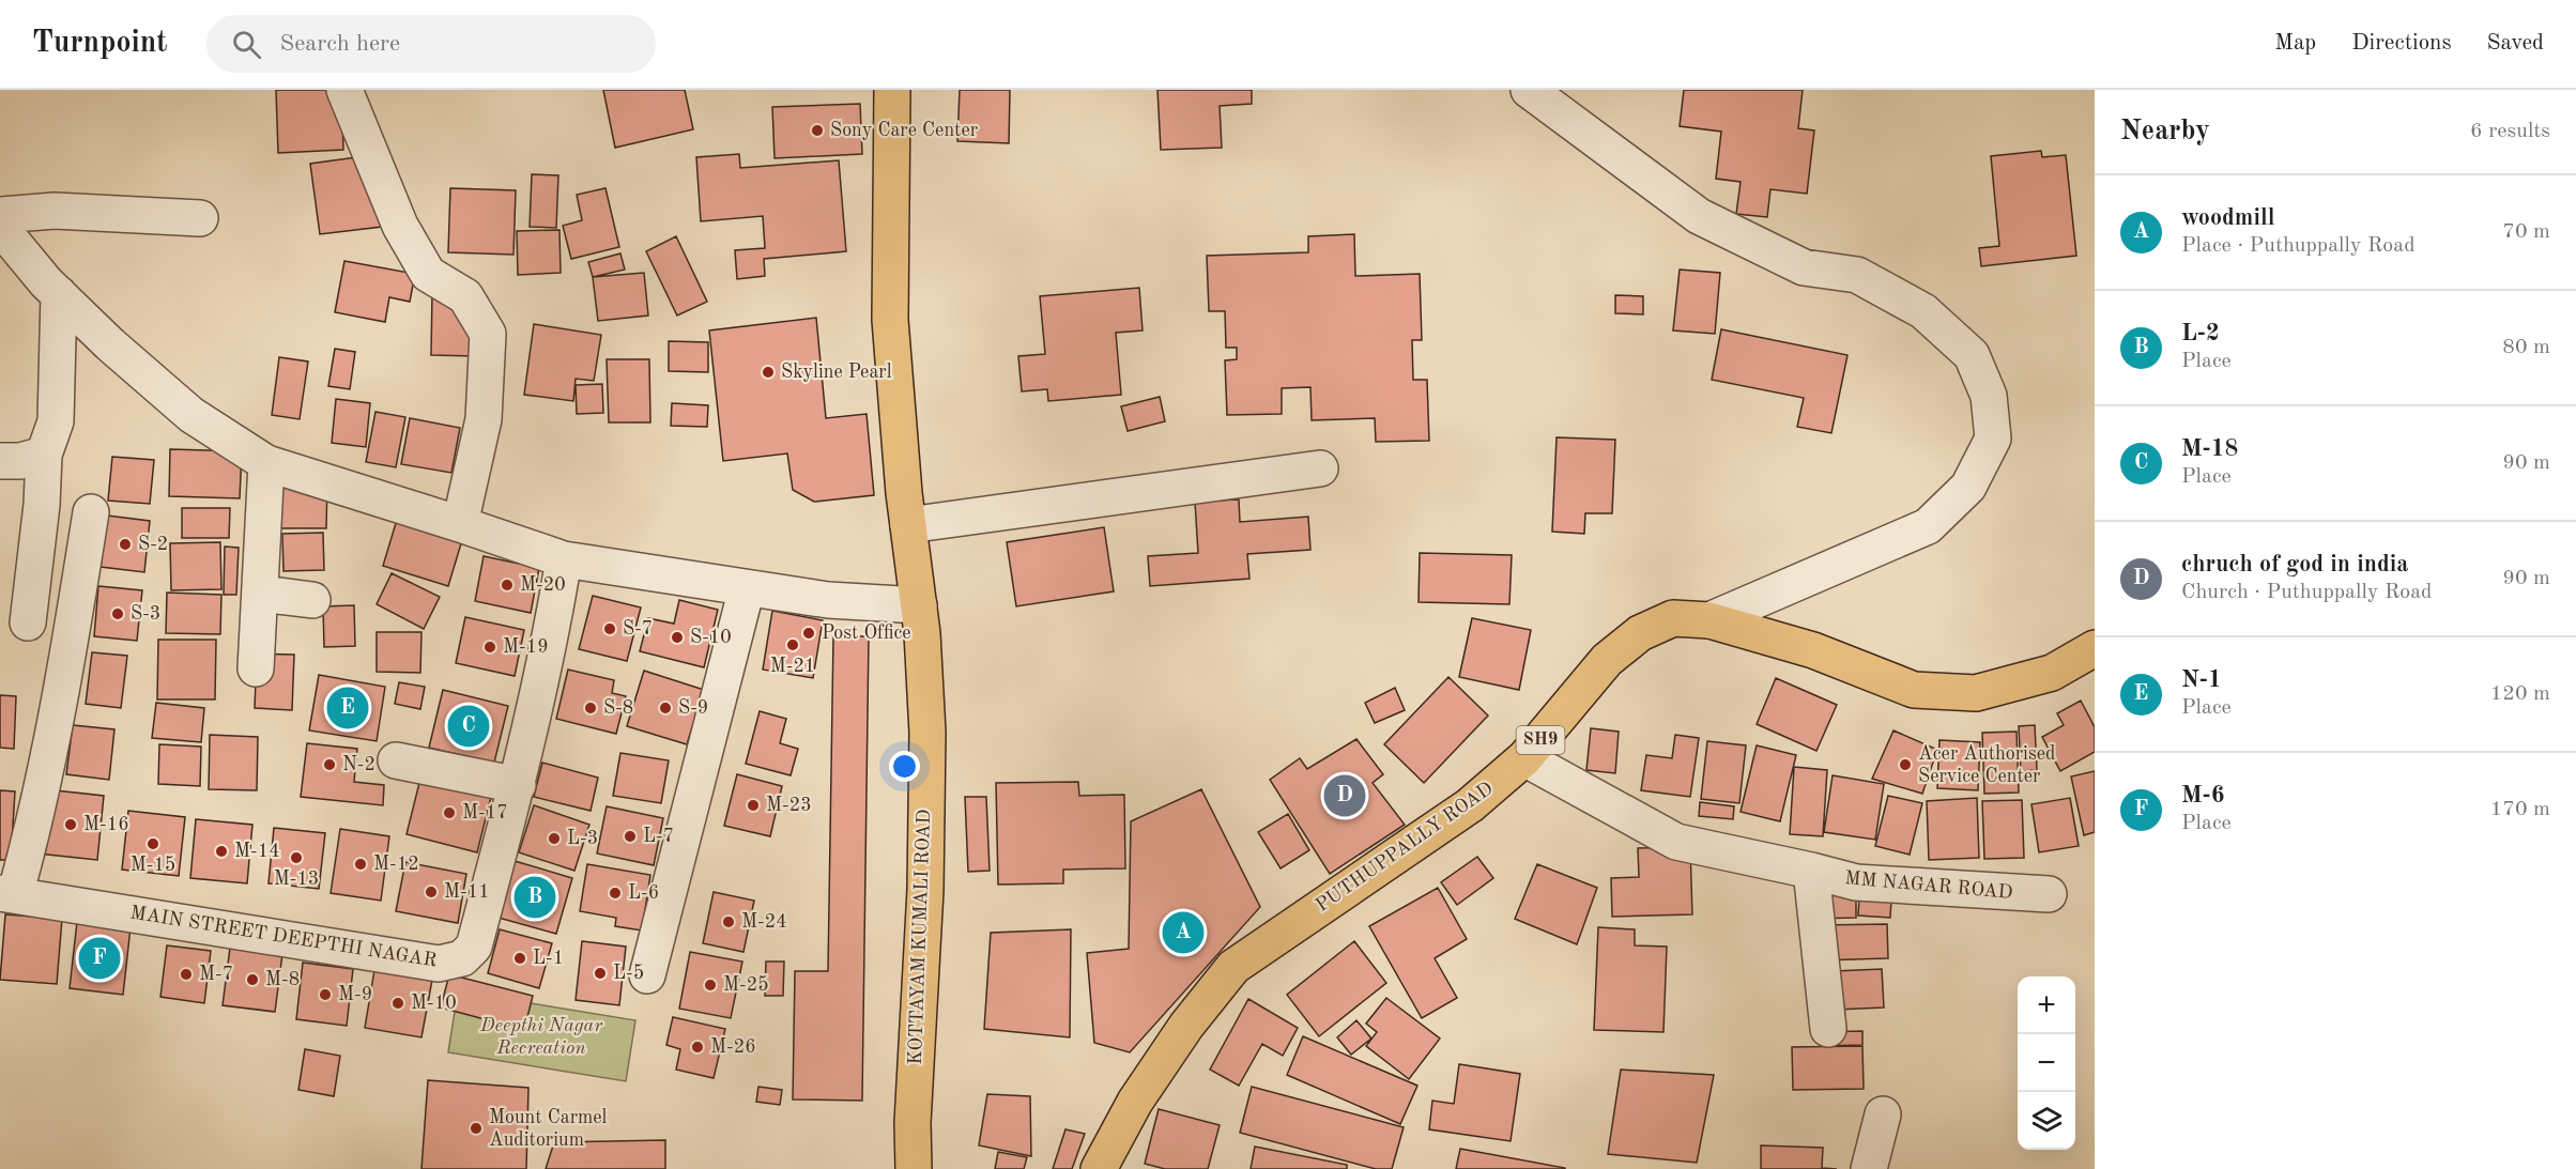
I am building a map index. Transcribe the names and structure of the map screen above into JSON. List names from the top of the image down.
{
  "streets": {
    "main road": ["SH9", "PUTHUPPALLY ROAD", "KOTTAYAM KUMALI ROAD"],
    "street": ["MM NAGAR ROAD", "MAIN STREET DEEPTHI NAGAR"]
  },
  "crossings": [
    ["PUTHUPPALLY ROAD", "MM NAGAR ROAD"]
  ],
  "parks": ["Deepthi Nagar Recreation"],
  "places": [
    "Sony Care Center",
    "Skyline Pearl",
    "S-2",
    "M-20",
    "S-3",
    "S-7",
    "Post Office",
    "S-10",
    "M-21",
    "M-19",
    "S-8",
    "S-9",
    "N-2",
    "Acer Authorised Service Center",
    "M-23",
    "M-17",
    "M-16",
    "L-7",
    "L-3",
    "M-15",
    "M-14",
    "M-13",
    "M-12",
    "M-11",
    "L-6",
    "M-24",
    "L-1",
    "L-5",
    "M-7",
    "M-8",
    "M-25",
    "M-9",
    "M-10",
    "M-26",
    "Mount Carmel Auditorium"
  ],
  "page": {
    "header": "Turnpoint",
    "search": "Search here",
    "nav": ["Map", "Directions", "Saved"],
    "heading": ["Nearby", "6 results"],
    "list": [
      {
        "mark": "A",
        "name": "woodmill",
        "note": "Place · Puthuppally Road",
        "value": "70 m"
      },
      {
        "mark": "B",
        "name": "L-2",
        "note": "Place",
        "value": "80 m"
      },
      {
        "mark": "C",
        "name": "M-18",
        "note": "Place",
        "value": "90 m"
      },
      {
        "mark": "D",
        "name": "chruch of god in india",
        "note": "Church · Puthuppally Road",
        "value": "90 m"
      },
      {
        "mark": "E",
        "name": "N-1",
        "note": "Place",
        "value": "120 m"
      },
      {
        "mark": "F",
        "name": "M-6",
        "note": "Place",
        "value": "170 m"
      }
    ],
    "pins": [
      "E",
      "C",
      "D",
      "B",
      "A",
      "F"
    ],
    "map_buttons": ["+", "−"]
  }
}
